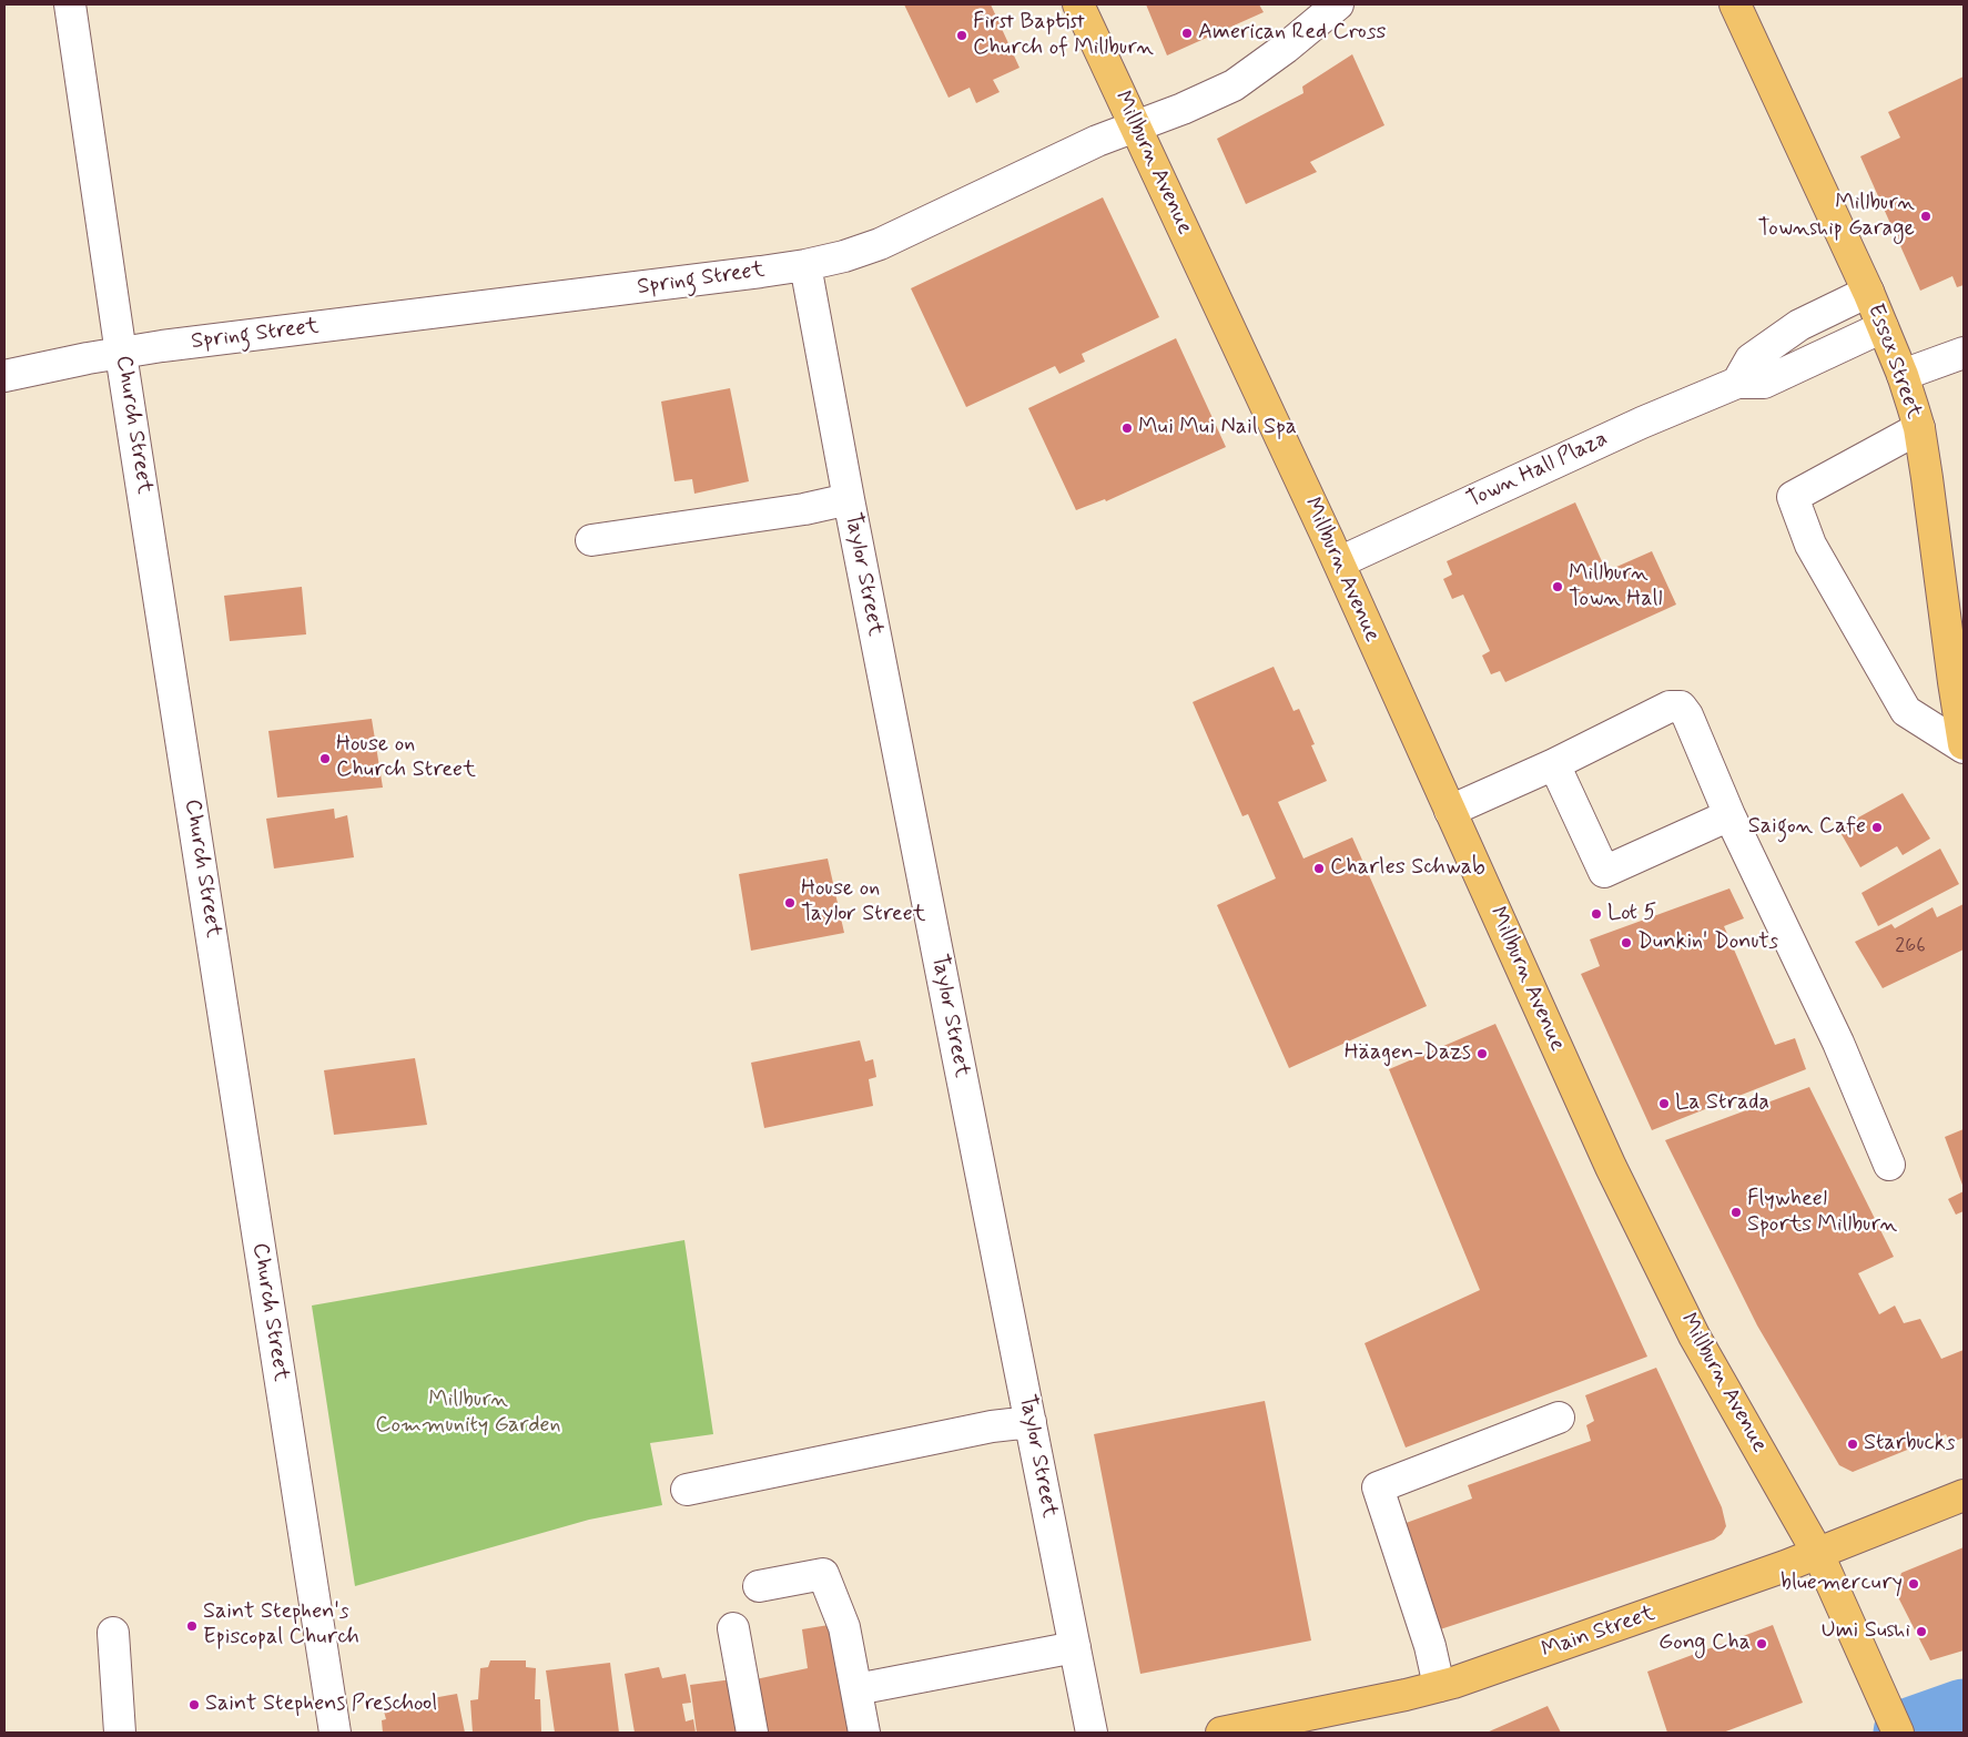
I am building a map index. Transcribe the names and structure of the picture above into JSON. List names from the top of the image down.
{
  "streets": {
    "main road": ["Millburn Avenue", "Essex Street", "Main Street"],
    "street": [
      "Spring Street",
      "Church Street",
      "Town Hall Plaza",
      "Taylor Street"
    ]
  },
  "crossings": [
    ["Millburn Avenue", "Spring Street"],
    ["Millburn Avenue", "Town Hall Plaza"],
    ["Millburn Avenue", "Main Street"],
    ["Spring Street", "Church Street"],
    ["Spring Street", "Taylor Street"],
    ["Essex Street", "Town Hall Plaza"]
  ],
  "parks": ["Millburn Community Garden"],
  "places": [
    "American Red Cross",
    "First Baptist Church of Millburn",
    "Millburn Township Garage",
    "Mui Mui Nail Spa",
    "Millburn Town Hall",
    "House on Church Street",
    "Saigon Cafe",
    "Charles Schwab",
    "House on Taylor Street",
    "Lot 5",
    "Dunkin' Donuts",
    "Häagen-Dazs",
    "La Strada",
    "Flywheel Sports Millburn",
    "Starbucks",
    "bluemercury",
    "Saint Stephen's Episcopal Church",
    "Umi Sushi",
    "Gong Cha",
    "Saint Stephens Preschool"
  ],
  "house_numbers": ["266"]
}
